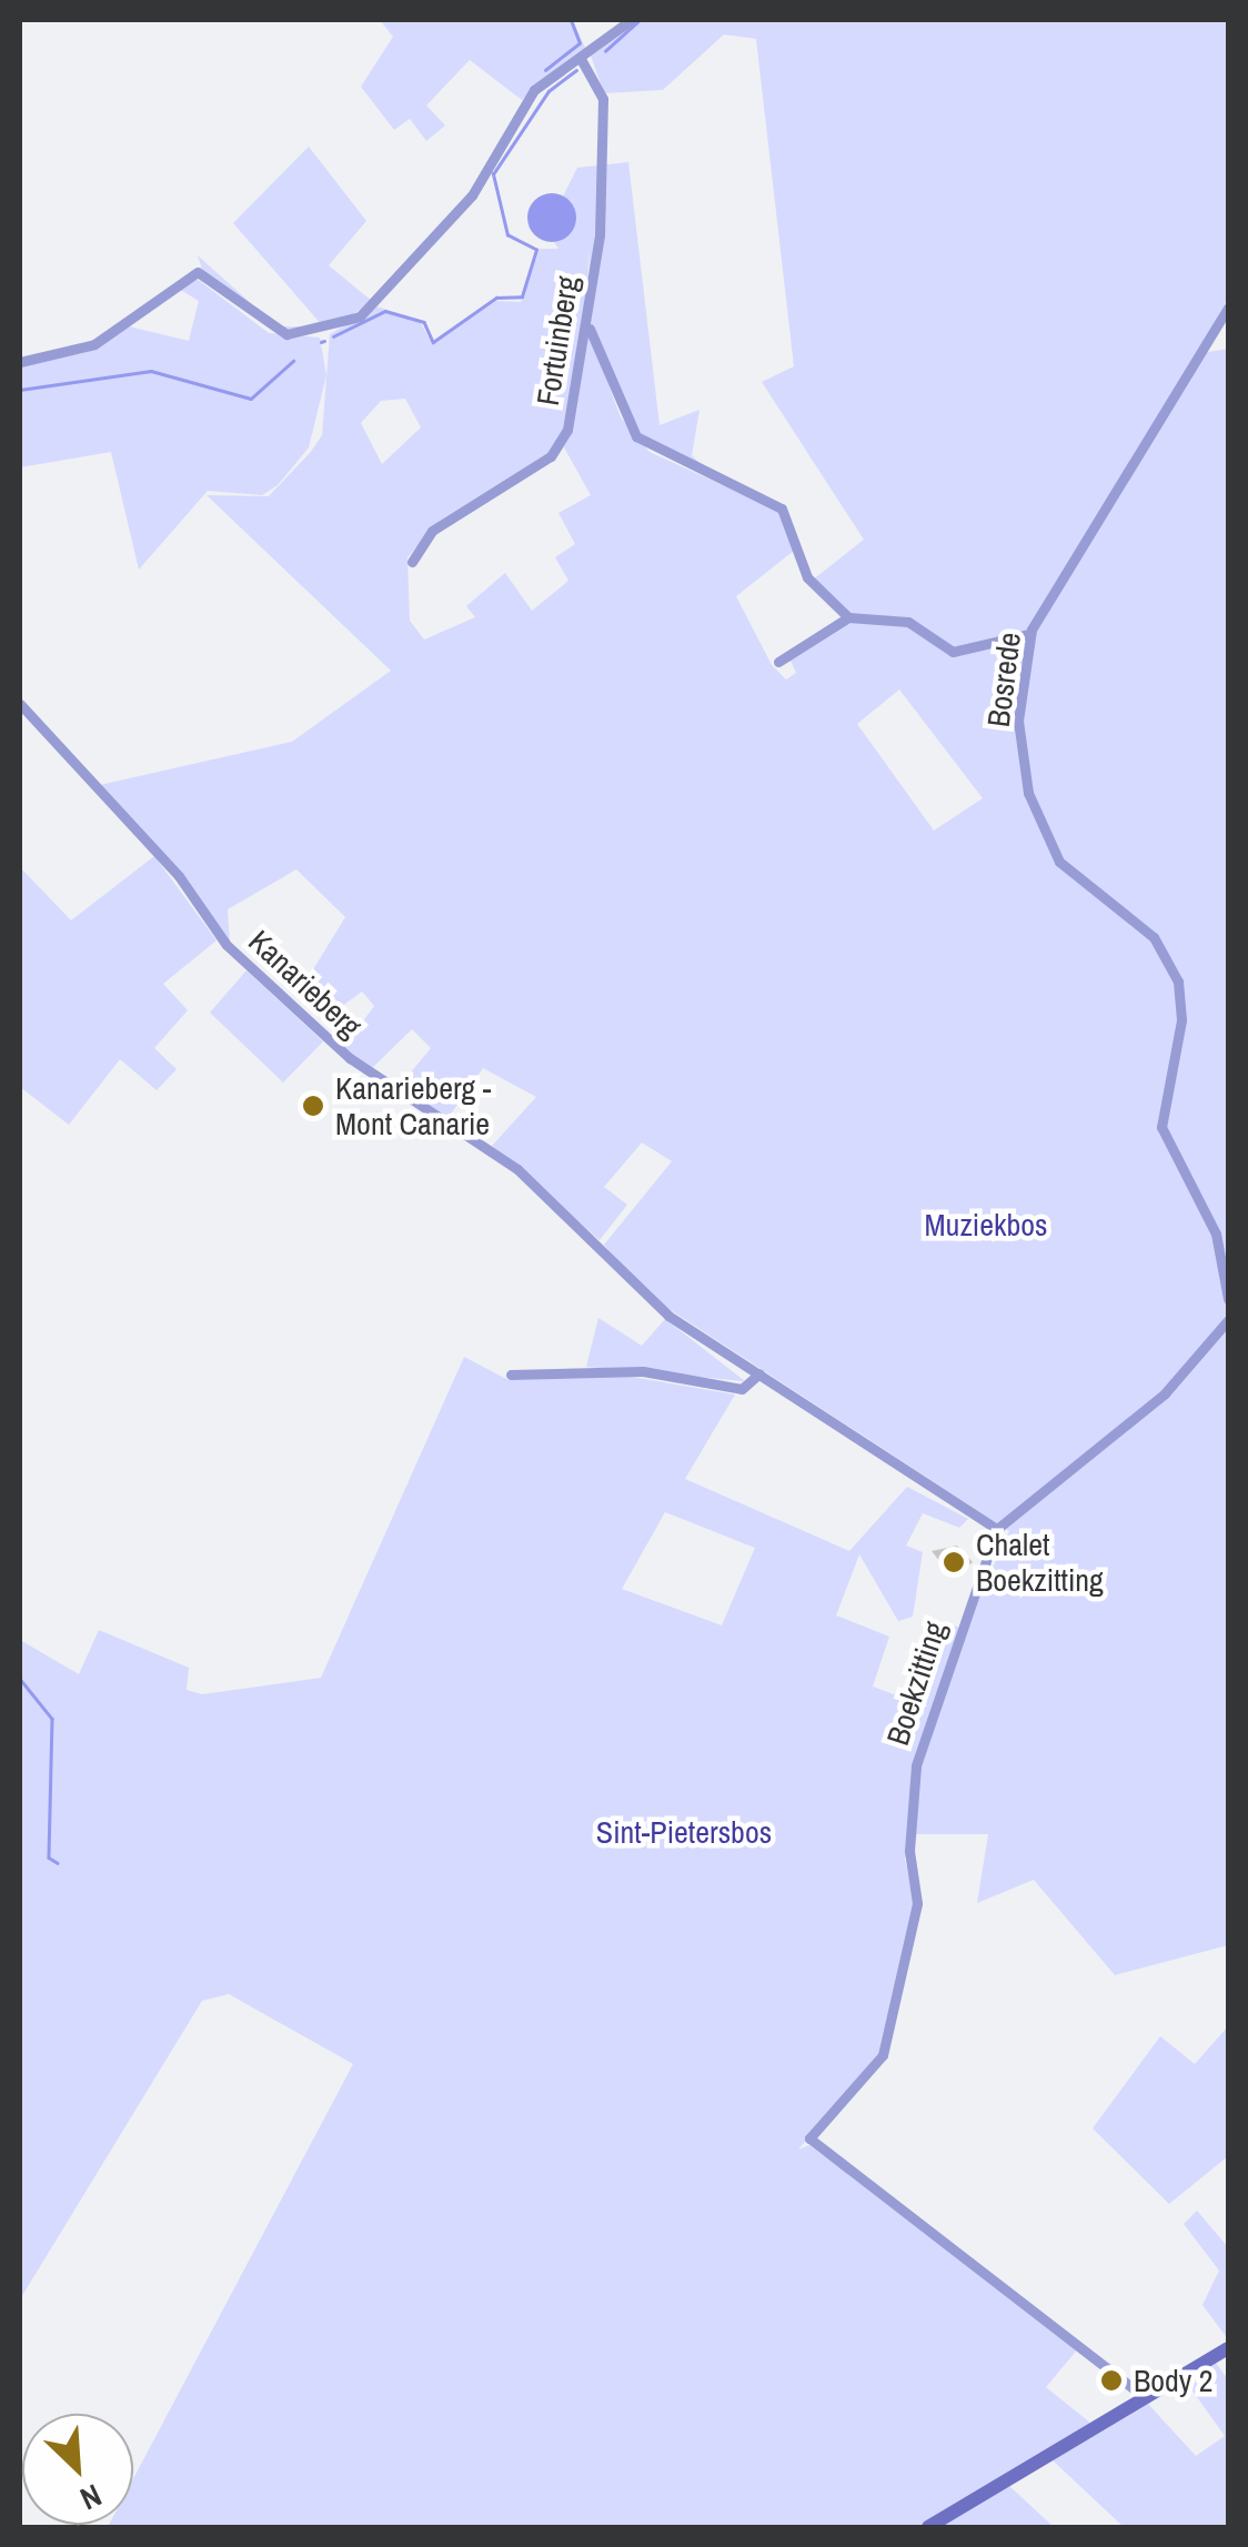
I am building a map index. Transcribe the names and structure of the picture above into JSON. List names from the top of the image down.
{
  "streets": {
    "street": [
      "Fortuinberg",
      "Bosrede",
      "Kanarieberg",
      "Boekzitting"
    ]
  },
  "parks": ["Muziekbos", "Sint-Pietersbos"],
  "places": ["Kanarieberg - Mont Canarie", "Chalet Boekzitting", "Body 2"],
  "north": "bottom right"
}
